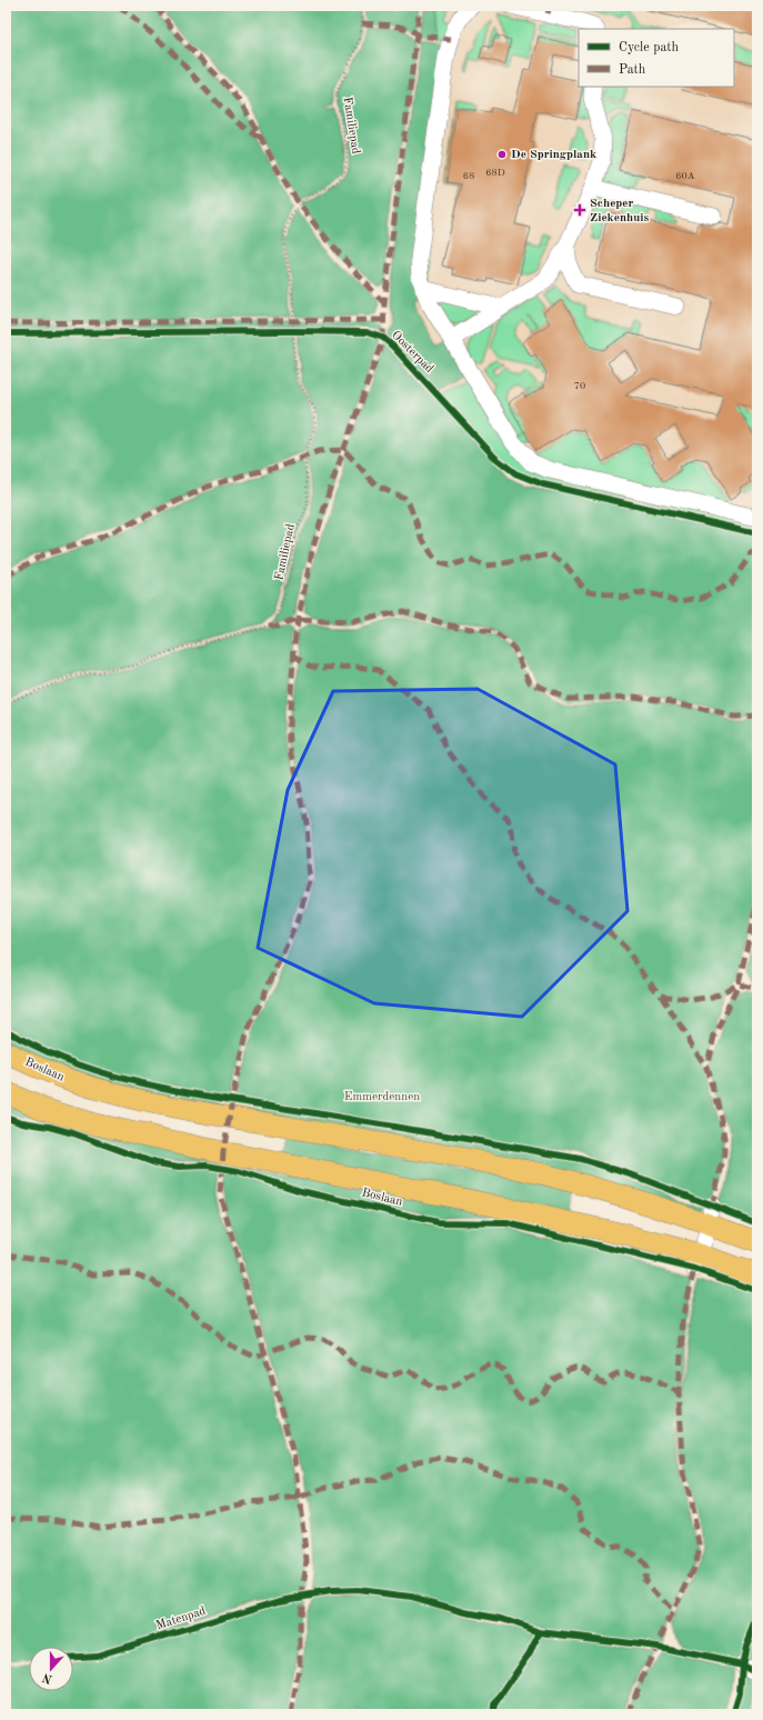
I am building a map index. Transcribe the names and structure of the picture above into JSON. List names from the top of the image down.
{
  "streets": {
    "main road": ["Boslaan"],
    "path": ["Familiepad"],
    "cycle path": ["Oosterpad", "Matenpad"]
  },
  "parks": ["Emmerdennen"],
  "places": {
    "other": ["De Springplank"],
    "health": ["Scheper Ziekenhuis"]
  },
  "house_numbers": [
    "68D",
    "68",
    "60A",
    "70"
  ],
  "legend": ["Cycle path", "Path"],
  "north": "bottom"
}
